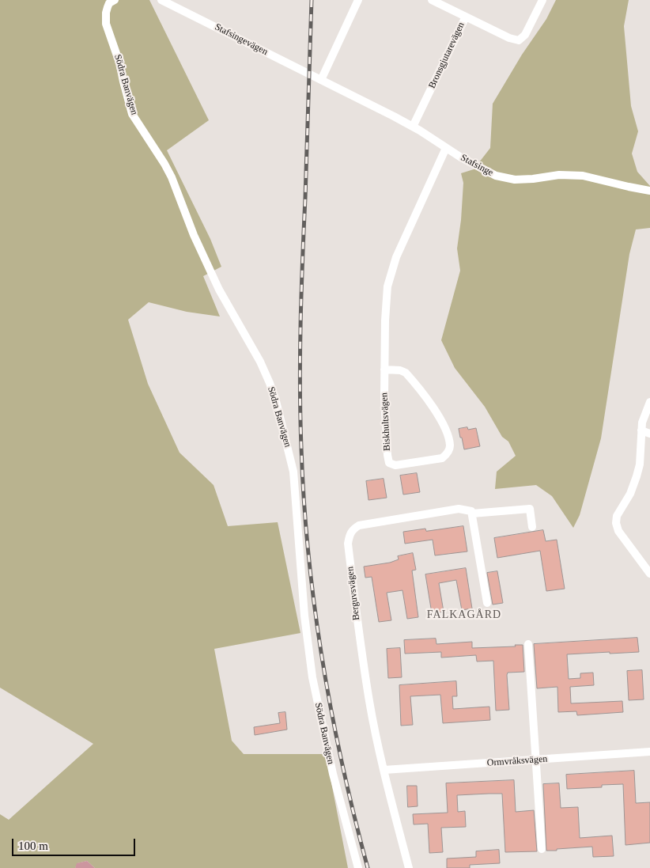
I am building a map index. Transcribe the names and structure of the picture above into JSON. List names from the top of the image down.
{
  "streets": {
    "street": [
      "Stafsingevägen",
      "Bronsgjutarevägen",
      "Södra Banvägen",
      "Stafsinge",
      "Biskhultsvägen",
      "Berguvsvägen",
      "Ormvråksvägen"
    ]
  },
  "crossings": [
    ["Stafsingevägen", "Stafsinge"],
    ["Bronsgjutarevägen", "Stafsinge"],
    ["Stafsinge", "Biskhultsvägen"],
    ["Berguvsvägen", "Ormvråksvägen"]
  ],
  "districts": ["FALKAGÅRD"],
  "scale_bar": "100 m"
}
